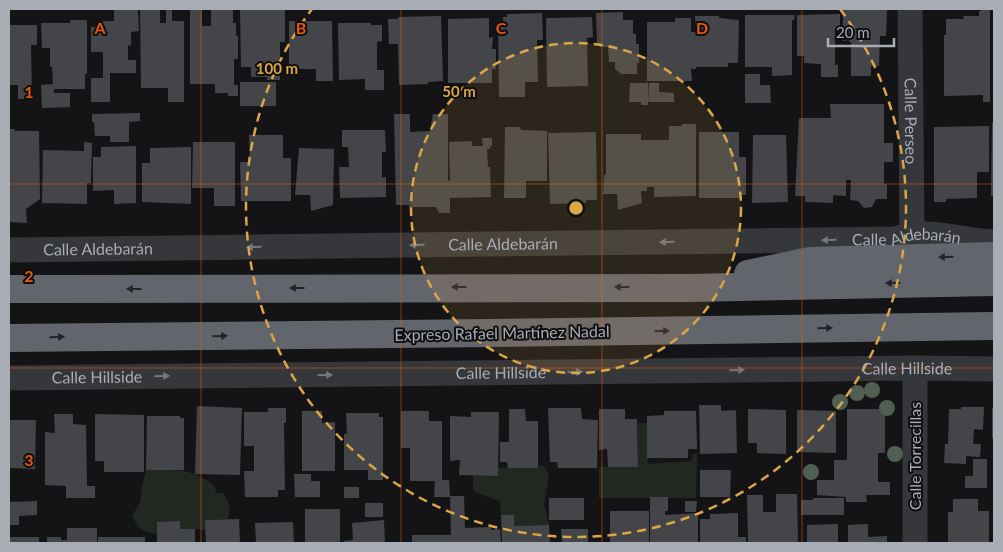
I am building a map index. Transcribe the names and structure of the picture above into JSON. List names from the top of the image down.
{
  "streets": {
    "highway": ["Expreso Rafael Martínez Nadal"],
    "street": [
      "Calle Perseo",
      "Calle Aldebarán",
      "Calle Hillside",
      "Calle Torrecillas"
    ]
  },
  "crossings": [
    ["Calle Perseo", "Calle Aldebarán"],
    ["Calle Hillside", "Calle Torrecillas"]
  ],
  "one_way": ["Calle Aldebarán", "Calle Hillside"],
  "scale_bar": "20 m",
  "grid": {
    "columns": [
      "A",
      "B",
      "C",
      "D"
    ],
    "rows": ["1", "2", "3"]
  },
  "rings": ["100 m", "50 m"]
}
